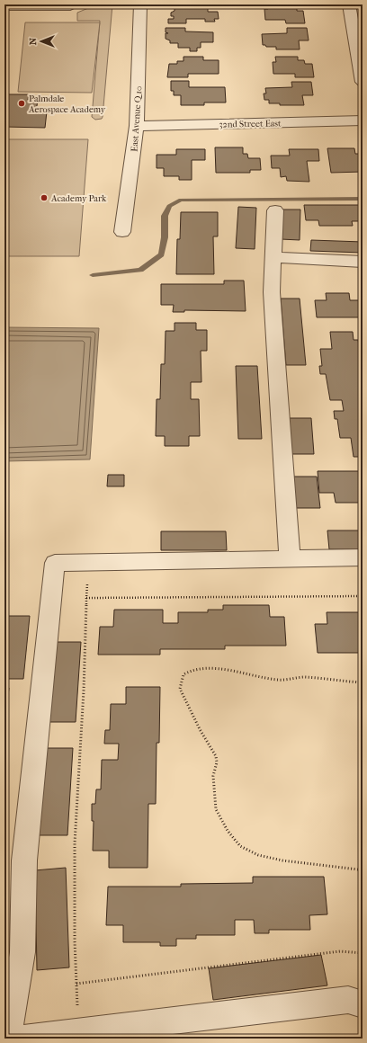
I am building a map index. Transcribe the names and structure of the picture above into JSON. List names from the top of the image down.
{
  "streets": {
    "street": ["East Avenue Q 10", "32nd Street East"]
  },
  "crossings": [
    ["East Avenue Q 10", "32nd Street East"]
  ],
  "places": ["Palmdale Aerospace Academy", "Academy Park"],
  "north": "left"
}
